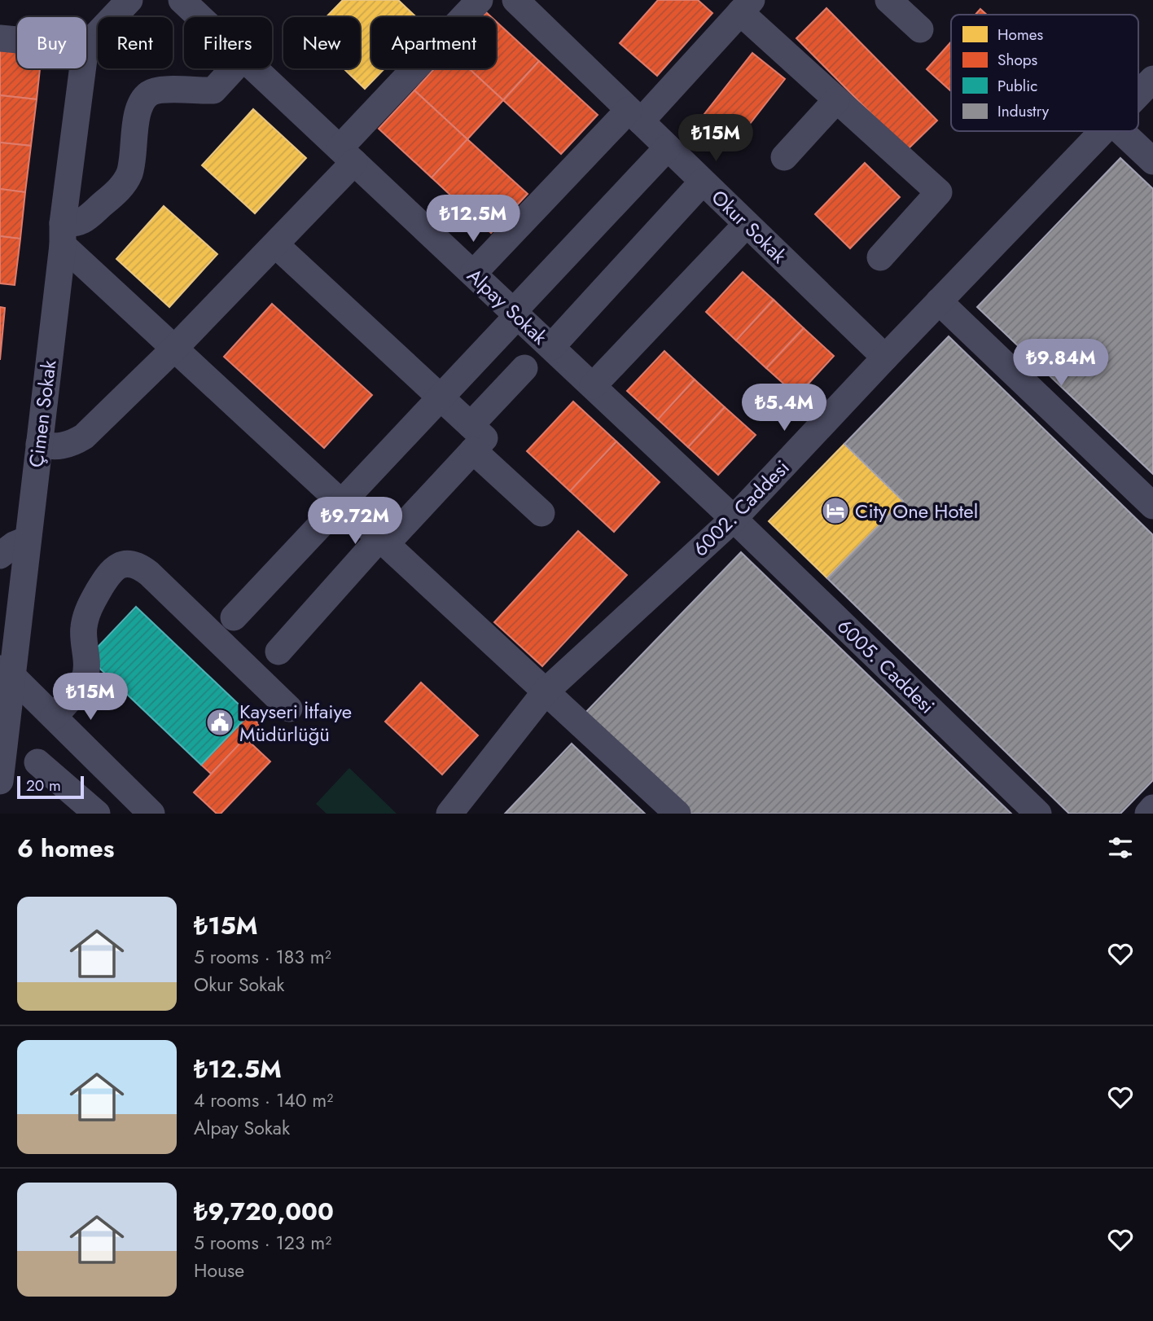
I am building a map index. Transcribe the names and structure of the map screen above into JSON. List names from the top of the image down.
{
  "streets": {
    "street": [
      "Okur Sokak",
      "Alpay Sokak",
      "Çimen Sokak",
      "6002. Caddesi",
      "6005. Caddesi"
    ]
  },
  "crossings": [
    ["Okur Sokak", "6002. Caddesi"],
    ["Alpay Sokak", "6002. Caddesi"],
    ["Alpay Sokak", "6005. Caddesi"],
    ["6002. Caddesi", "6005. Caddesi"]
  ],
  "places": {
    "hotel": ["City One Hotel"],
    "public building": ["Kayseri İtfaiye Müdürlüğü"]
  },
  "legend": [
    "Homes",
    "Shops",
    "Public",
    "Industry"
  ],
  "scale_bar": "20 m",
  "page": {
    "chip": [
      "Buy",
      "Rent",
      "Filters",
      "New",
      "Apartment"
    ],
    "price": [
      "₺15M",
      "₺12.5M",
      "₺9.84M",
      "₺5.4M",
      "₺9.72M",
      "₺15M"
    ],
    "scale": "20 m",
    "heading": "6 homes",
    "list": [
      {
        "name": "₺15M",
        "note": "5 rooms · 183 m² · Okur Sokak"
      },
      {
        "name": "₺12.5M",
        "note": "4 rooms · 140 m² · Alpay Sokak"
      },
      {
        "name": "₺9,720,000",
        "note": "5 rooms · 123 m² · House"
      }
    ]
  }
}
